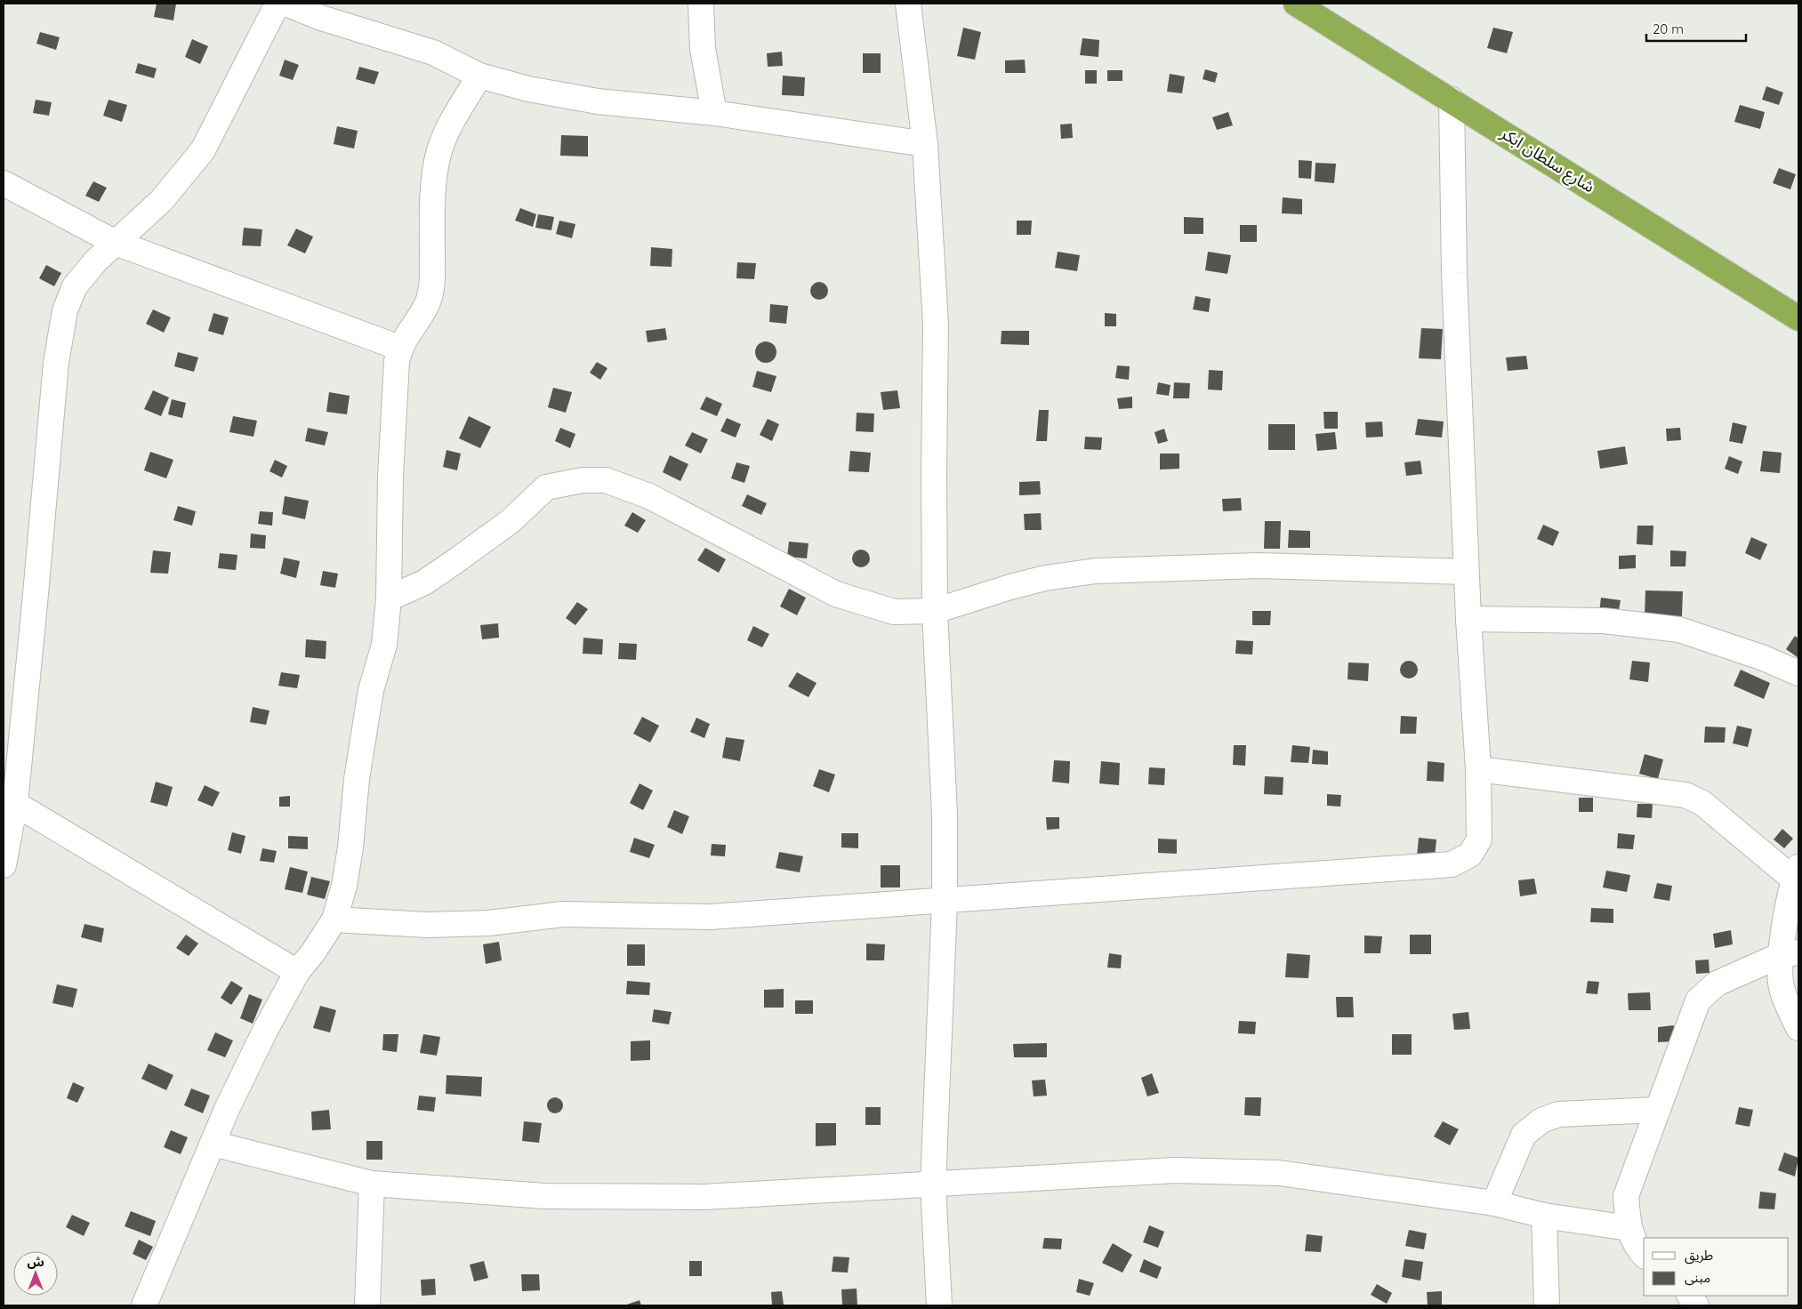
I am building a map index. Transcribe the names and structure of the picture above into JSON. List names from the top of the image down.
{
  "streets": {
    "highway": ["شارع سلطان ابكر"]
  },
  "legend": ["طريق", "مبنى"],
  "scale_bar": "20 m",
  "north": "top"
}
